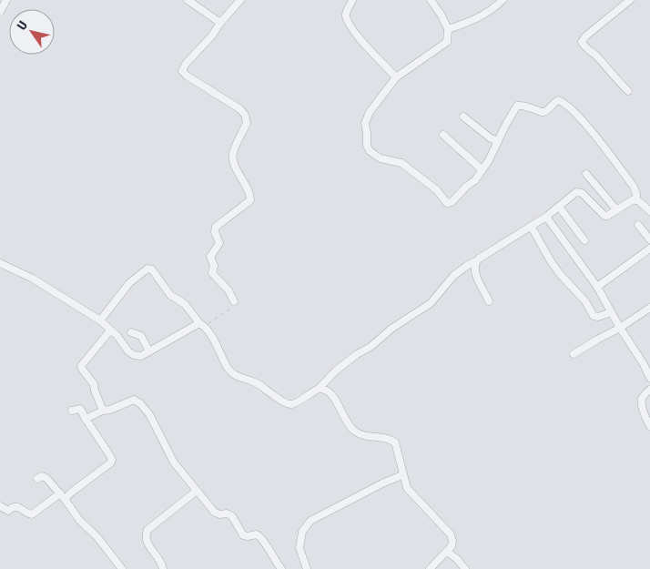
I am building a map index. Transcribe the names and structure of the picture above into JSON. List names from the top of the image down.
{
  "north": "top left"
}
